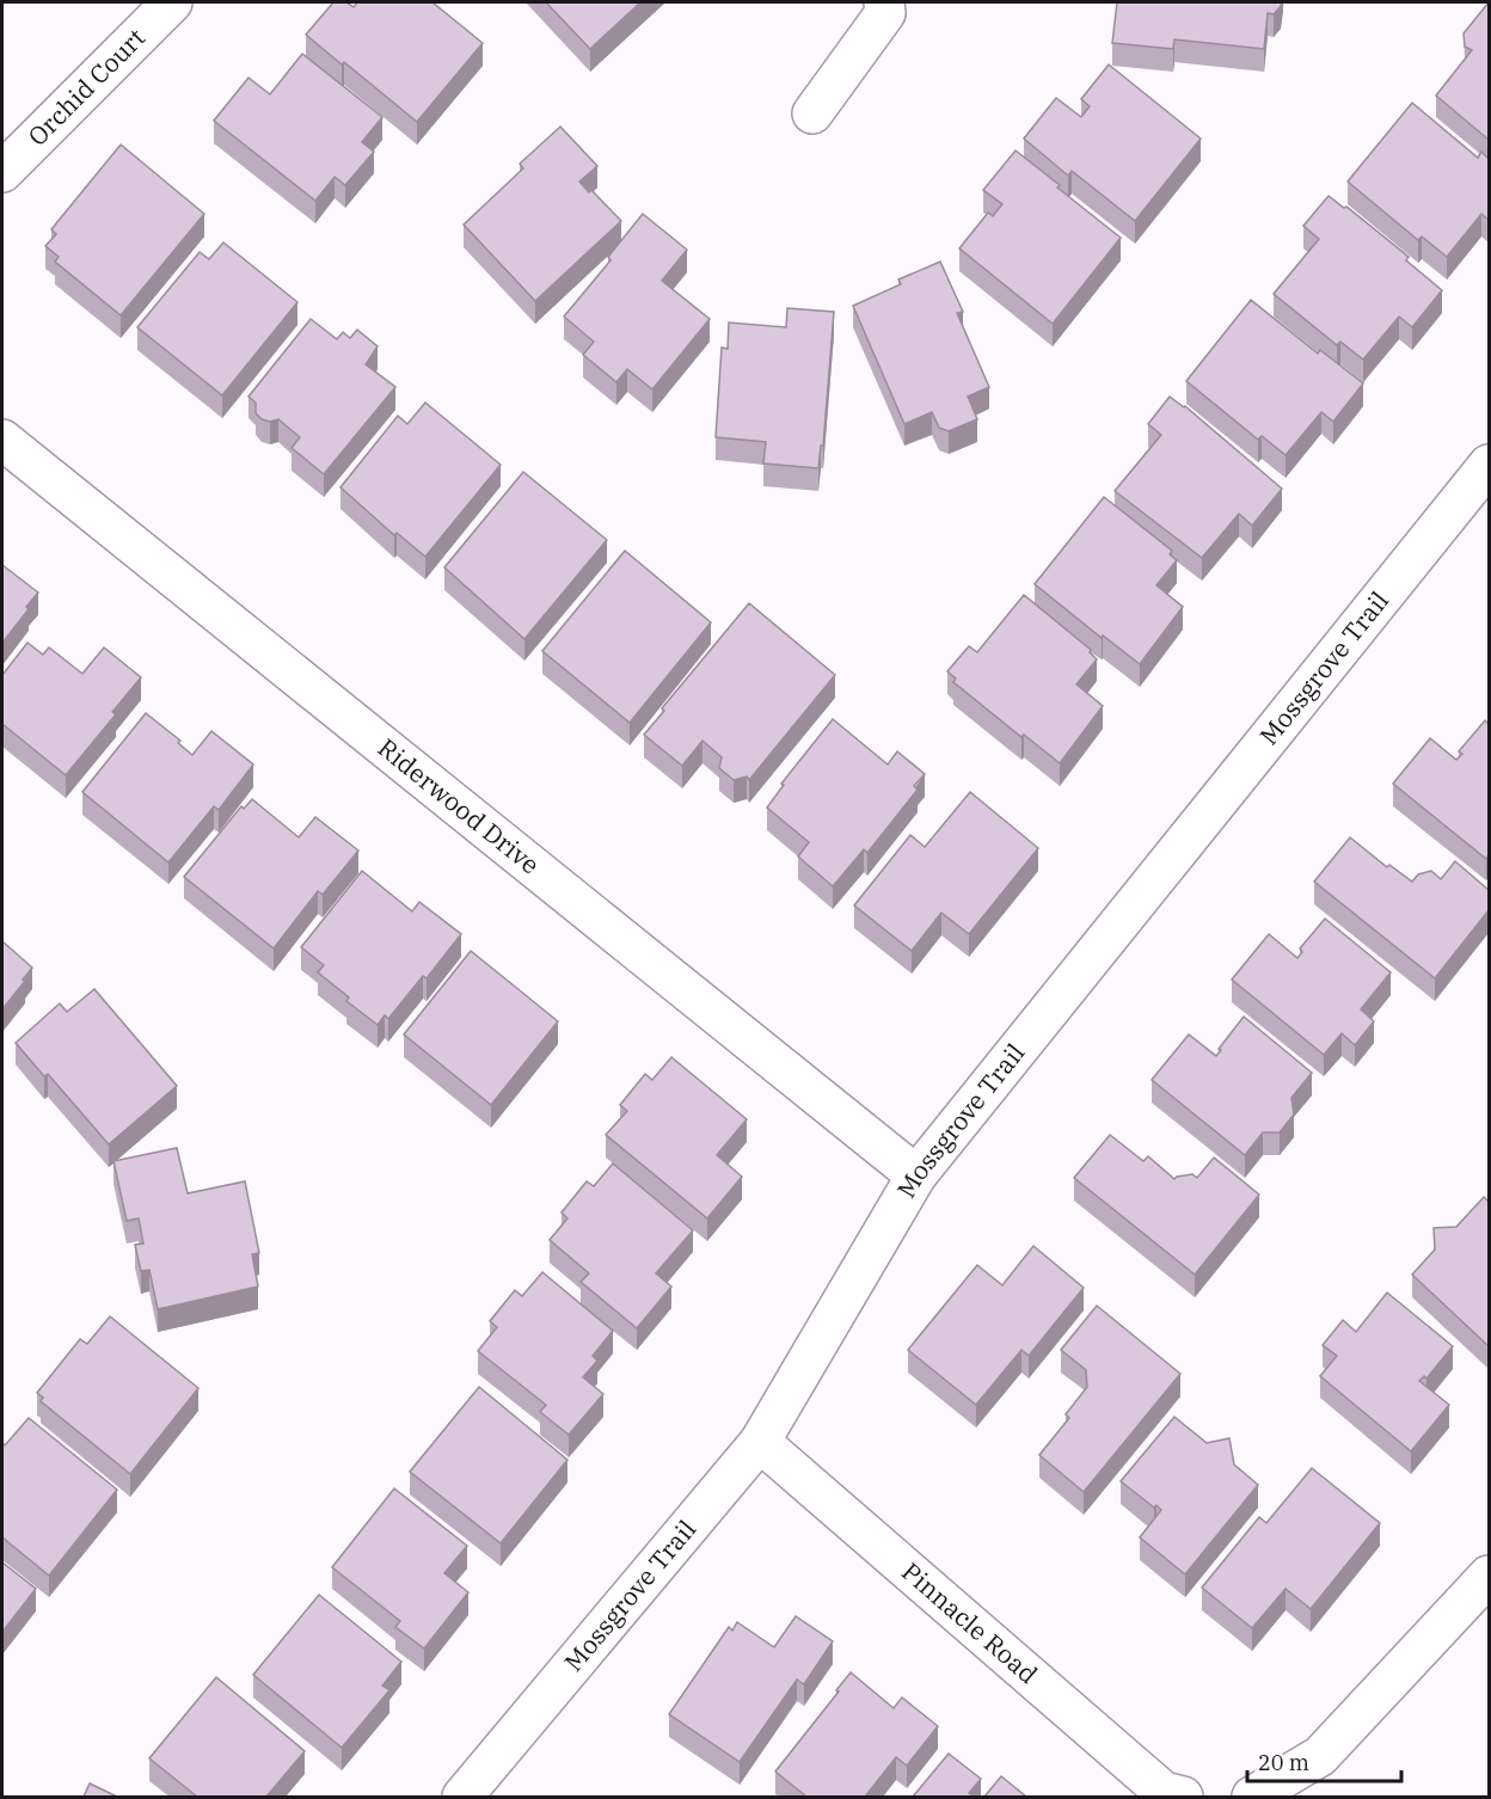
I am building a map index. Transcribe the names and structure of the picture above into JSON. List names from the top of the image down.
{
  "streets": {
    "street": [
      "Orchid Court",
      "Mossgrove Trail",
      "Riderwood Drive",
      "Pinnacle Road"
    ]
  },
  "crossings": [
    ["Mossgrove Trail", "Riderwood Drive"],
    ["Mossgrove Trail", "Pinnacle Road"]
  ],
  "scale_bar": "20 m"
}
